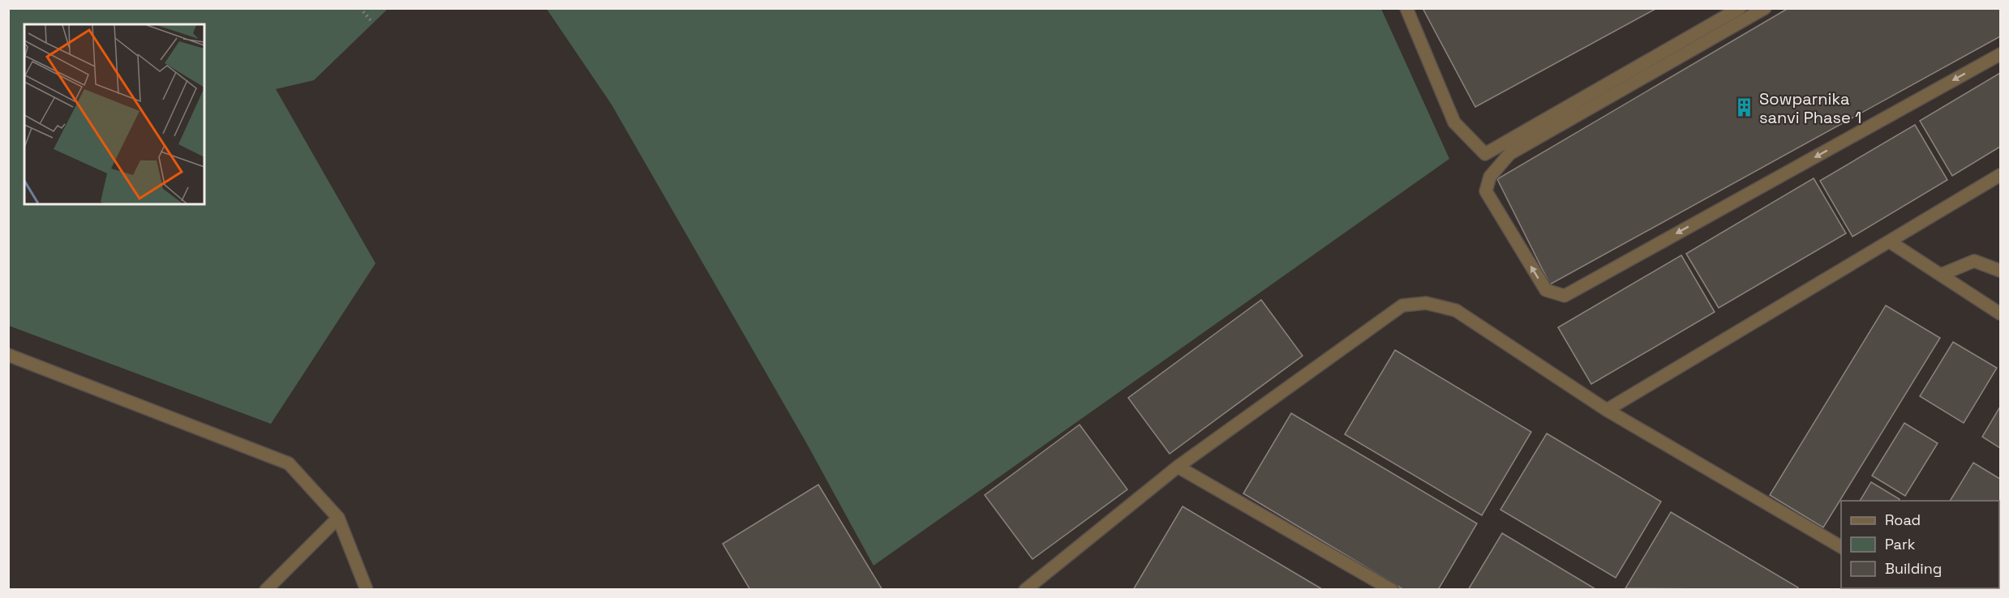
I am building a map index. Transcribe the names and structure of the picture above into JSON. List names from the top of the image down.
{
  "places": {
    "building": ["Sowparnika sanvi Phase 1"]
  },
  "legend": ["Road", "Park", "Building"]
}
